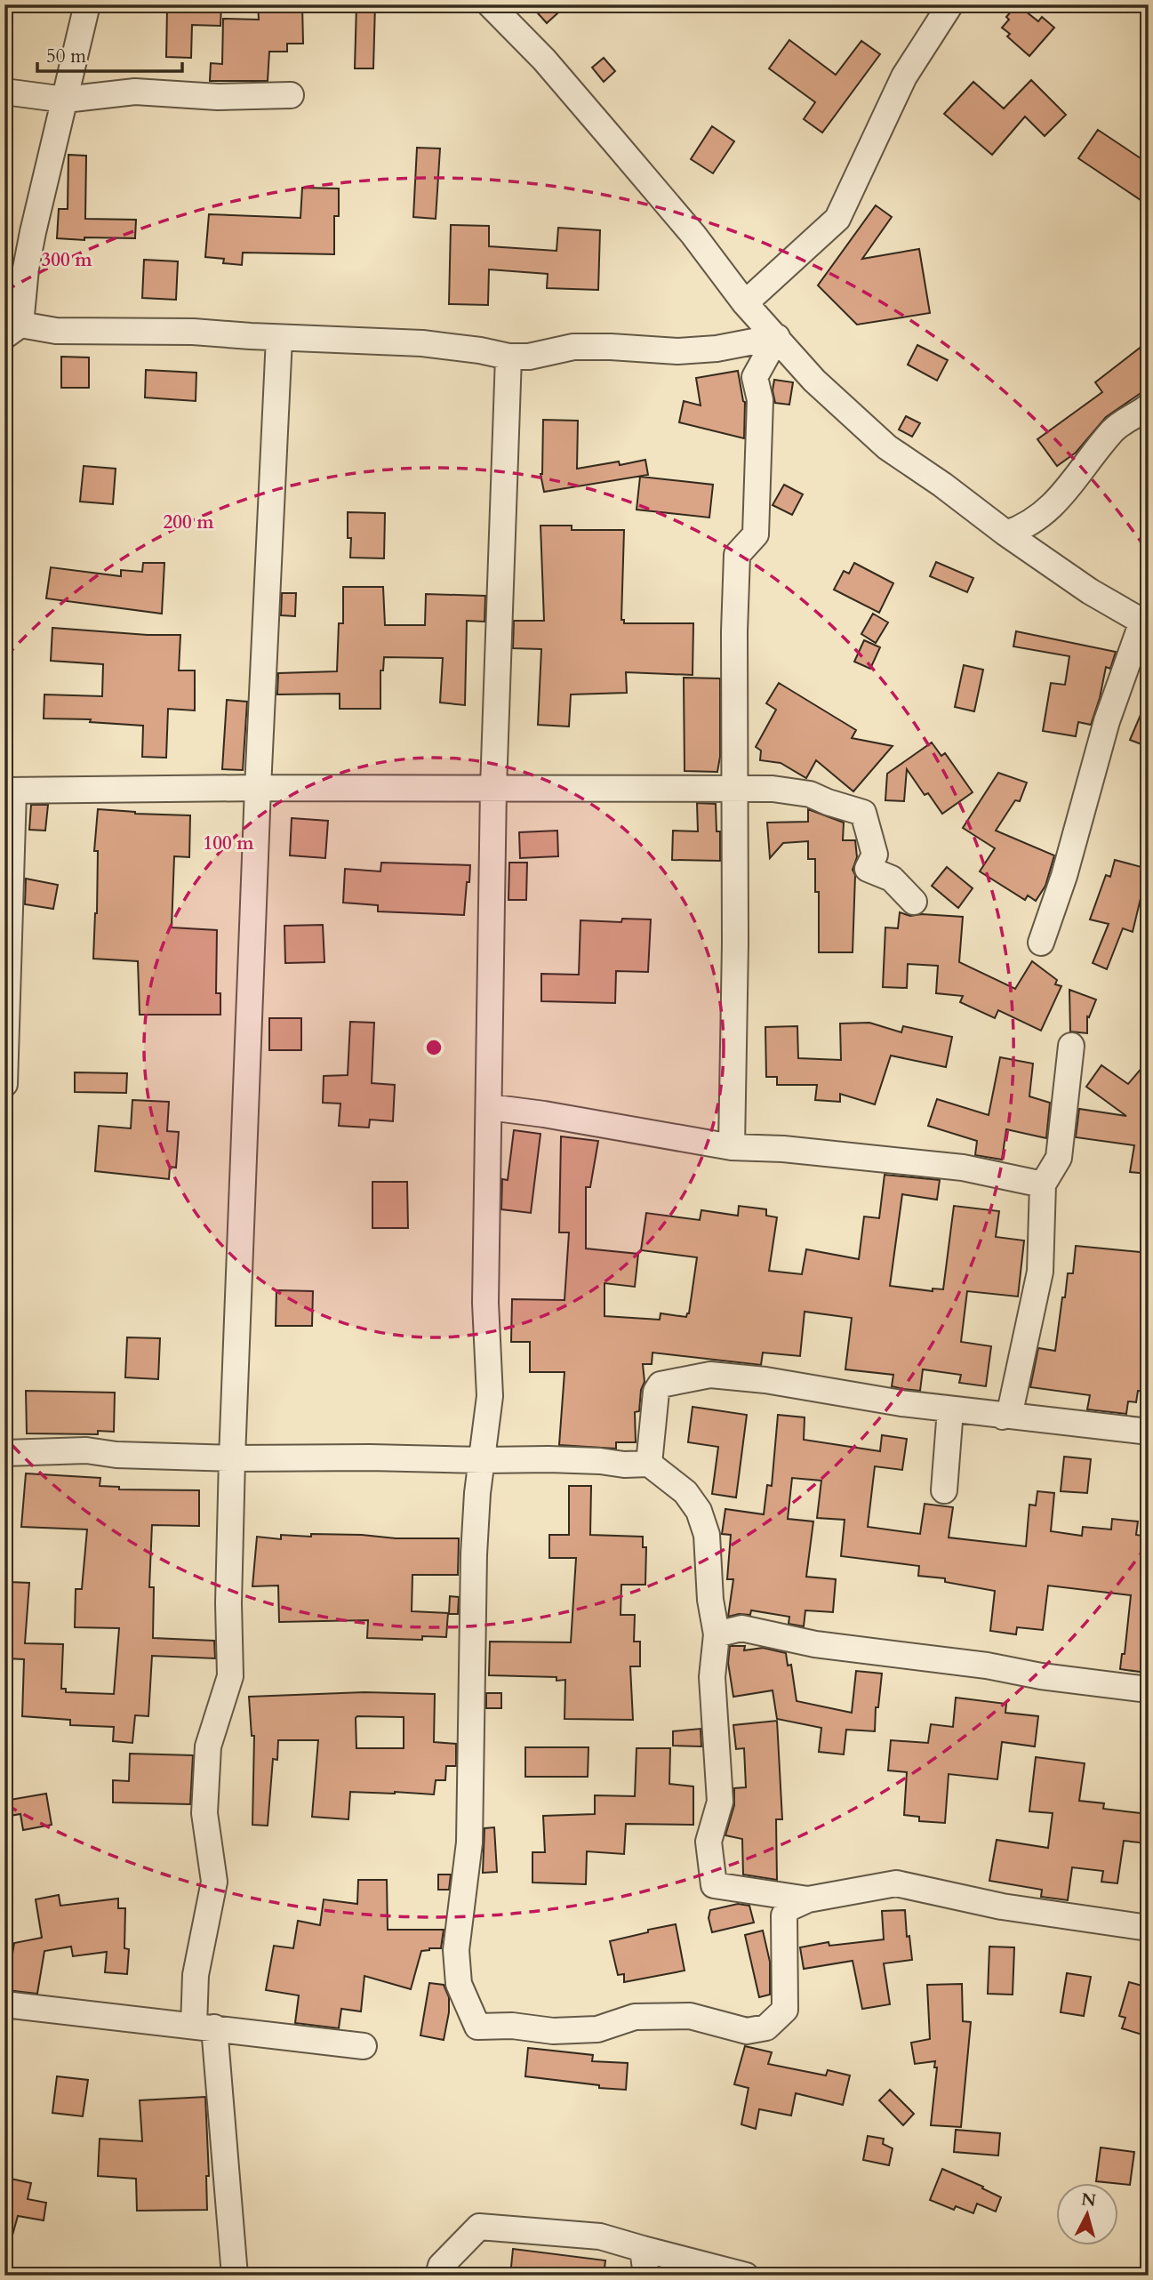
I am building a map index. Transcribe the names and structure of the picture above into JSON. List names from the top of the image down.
{
  "scale_bar": "50 m",
  "north": "top",
  "rings": ["300 m", "200 m", "100 m"]
}
